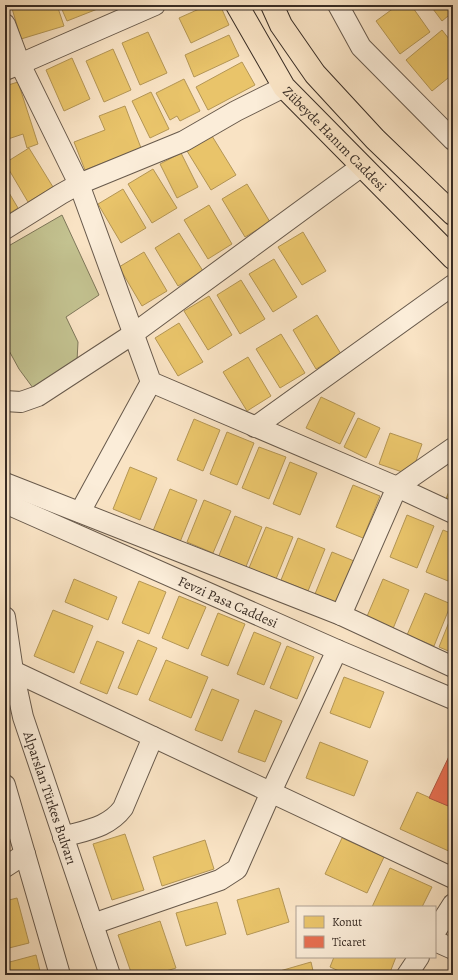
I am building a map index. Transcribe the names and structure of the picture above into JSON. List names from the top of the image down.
{
  "streets": {
    "main road": ["Zübeyde Hanım Caddesi"],
    "street": ["Fevzi Pasa Caddesi", "Alparslan Türkes Bulvarı"]
  },
  "legend": ["Konut", "Ticaret"]
}
